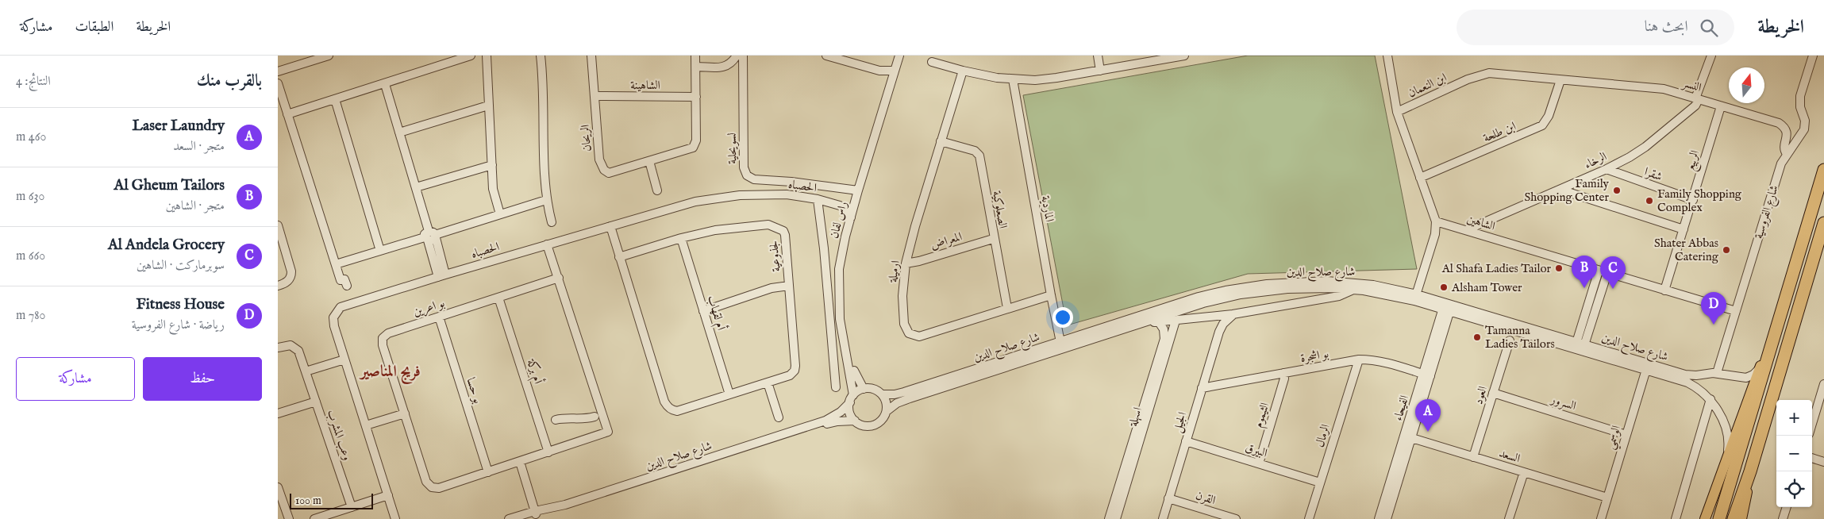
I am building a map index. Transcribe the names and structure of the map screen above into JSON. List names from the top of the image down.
{
  "streets": {
    "street": [
      "الشاهينة",
      "ابن النعمان",
      "النسر",
      "ابن طلحة",
      "الريحان",
      "لسويحلية",
      "الرخاء",
      "الربيع",
      "شقرا",
      "الحصباه",
      "الماردية",
      "الصعلوكية",
      "شارع الفروسية",
      "راس لفان",
      "الشاهين",
      "المعراض",
      "لجذوعية",
      "ارميلة",
      "شارع صلاح الدين",
      "بو اعرين",
      "أم لقهاب",
      "بو اشجرة",
      "أم بركة",
      "بو حسا",
      "العود",
      "السرور",
      "الفيحاء",
      "الثيموم",
      "اسهلة",
      "الجيل",
      "وعب المشرب",
      "الرمال",
      "الوسمي",
      "البيرق",
      "السعد",
      "القرن"
    ]
  },
  "crossings": [
    ["الشاهينة", "الريحان"],
    ["ابن النعمان", "النسر"],
    ["ابن النعمان", "ابن طلحة"],
    ["النسر", "ابن طلحة"],
    ["النسر", "الرخاء"],
    ["النسر", "الربيع"],
    ["النسر", "شارع الفروسية"],
    ["لسويحلية", "راس لفان"],
    ["الرخاء", "شقرا"],
    ["الرخاء", "الشاهين"],
    ["الربيع", "شقرا"],
    ["الربيع", "الشاهين"],
    ["الحصباه", "راس لفان"],
    ["الحصباه", "لجذوعية"],
    ["الحصباه", "بو اعرين"],
    ["الماردية", "ارميلة"],
    ["الماردية", "شارع صلاح الدين"],
    ["الصعلوكية", "المعراض"],
    ["الصعلوكية", "ارميلة"],
    ["شارع الفروسية", "الشاهين"],
    ["شارع الفروسية", "شارع صلاح الدين"],
    ["راس لفان", "شارع صلاح الدين"],
    ["المعراض", "ارميلة"],
    ["لجذوعية", "أم لقهاب"],
    ["شارع صلاح الدين", "الفيحاء"],
    ["شارع صلاح الدين", "اسهلة"],
    ["شارع صلاح الدين", "الجيل"],
    ["شارع صلاح الدين", "الوسمي"],
    ["بو اعرين", "أم بركة"],
    ["بو اعرين", "بو حسا"],
    ["بو اشجرة", "الفيحاء"],
    ["بو اشجرة", "الثيموم"],
    ["بو اشجرة", "الجيل"],
    ["بو اشجرة", "الرمال"],
    ["العود", "السرور"],
    ["العود", "السعد"],
    ["السرور", "الوسمي"],
    ["الفيحاء", "السعد"],
    ["الثيموم", "البيرق"],
    ["الجيل", "البيرق"],
    ["الجيل", "القرن"],
    ["الرمال", "البيرق"],
    ["الوسمي", "السعد"]
  ],
  "districts": ["فريج المناصير"],
  "places": [
    "Family Shopping Center",
    "Family Shopping Complex",
    "Shater Abbas Catering",
    "Al Shafa Ladies Tailor",
    "Alsham Tower",
    "Tamanna Ladies Tailors"
  ],
  "scale_bar": "100 m",
  "north": "top",
  "page": {
    "header": "الخريطة",
    "search": "ابحث هنا",
    "nav": ["الخريطة", "الطبقات", "مشاركة"],
    "heading": ["بالقرب منك", "النتائج: 4"],
    "list": [
      {
        "mark": "A",
        "name": "Laser Laundry",
        "note": "متجر · السعد",
        "value": "460 m"
      },
      {
        "mark": "B",
        "name": "Al Gheum Tailors",
        "note": "متجر · الشاهين",
        "value": "630 m"
      },
      {
        "mark": "C",
        "name": "Al Andela Grocery",
        "note": "سوبرماركت · الشاهين",
        "value": "660 m"
      },
      {
        "mark": "D",
        "name": "Fitness House",
        "note": "رياضة · شارع الفروسية",
        "value": "780 m"
      }
    ],
    "pins": [
      "B",
      "C",
      "D",
      "A"
    ],
    "buttons": ["حفظ", "مشاركة"],
    "map_buttons": ["+", "−"],
    "scale": "100 m"
  }
}
